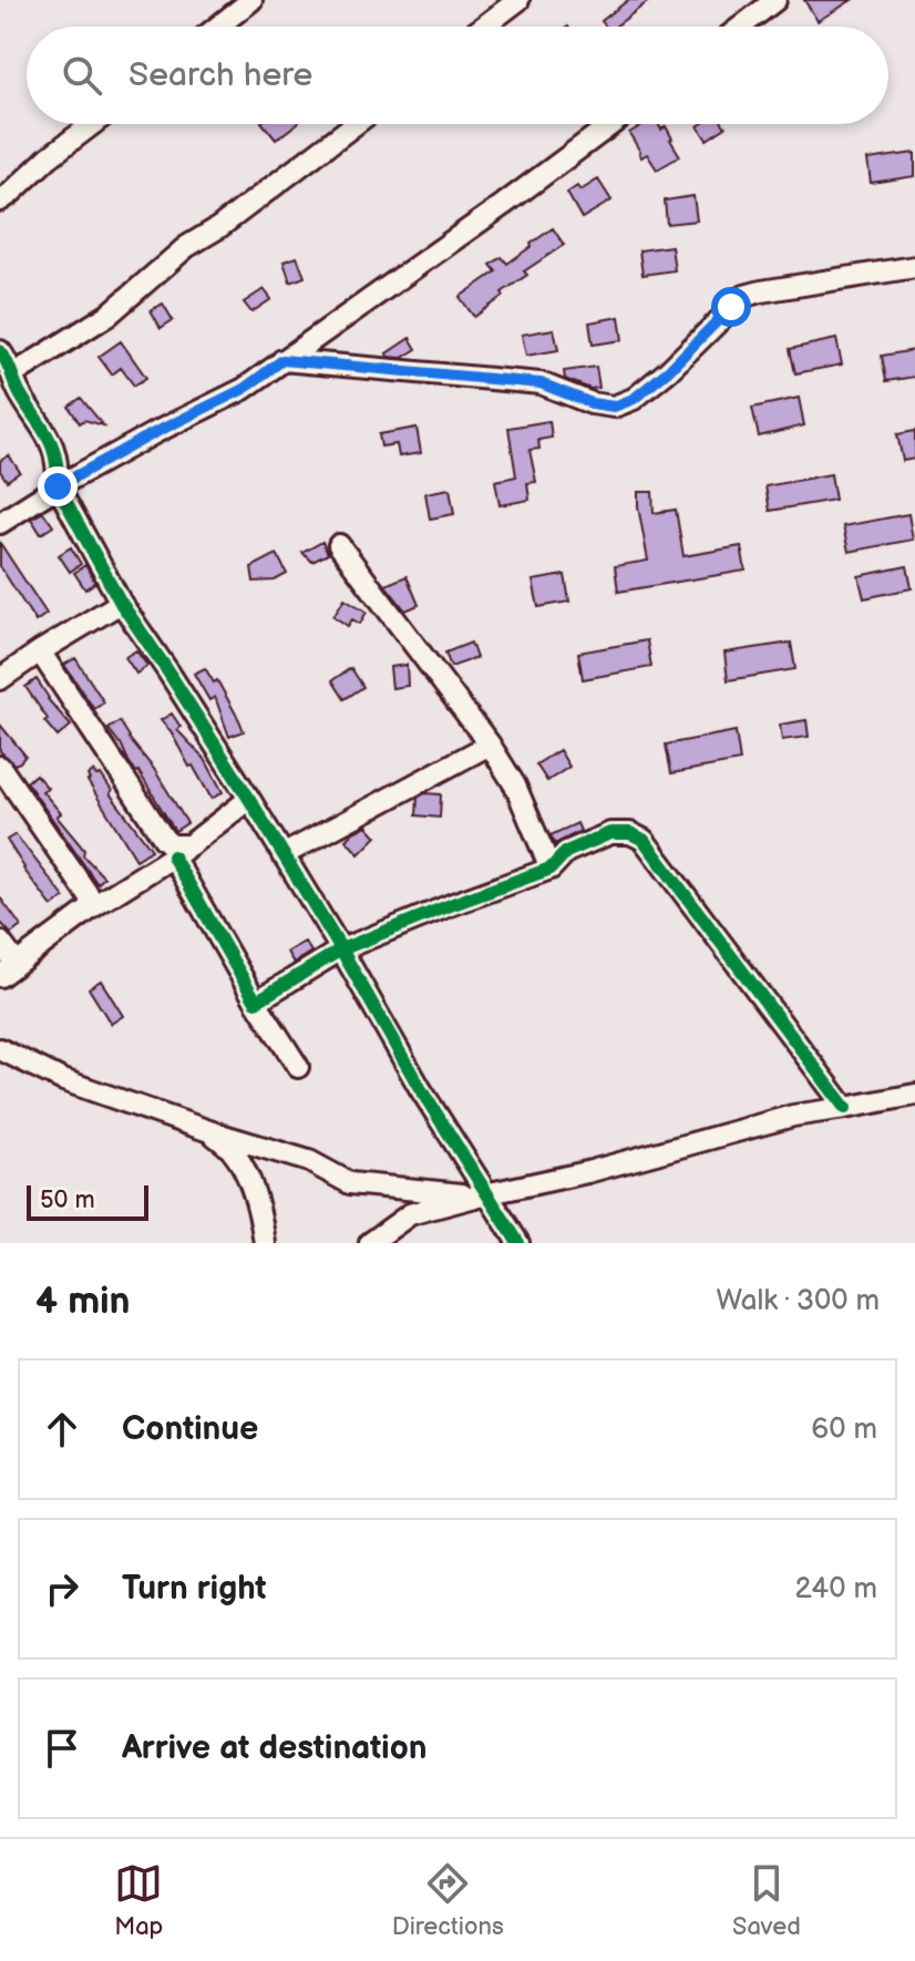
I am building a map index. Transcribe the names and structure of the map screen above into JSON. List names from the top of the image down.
{
  "scale_bar": "50 m",
  "page": {
    "search": "Search here",
    "scale": "50 m",
    "heading": ["4 min", "Walk · 300 m"],
    "list": [
      ["Continue", "60 m"],
      ["Turn right", "240 m"],
      "Arrive at destination"
    ],
    "nav": ["Map", "Directions", "Saved"]
  }
}
